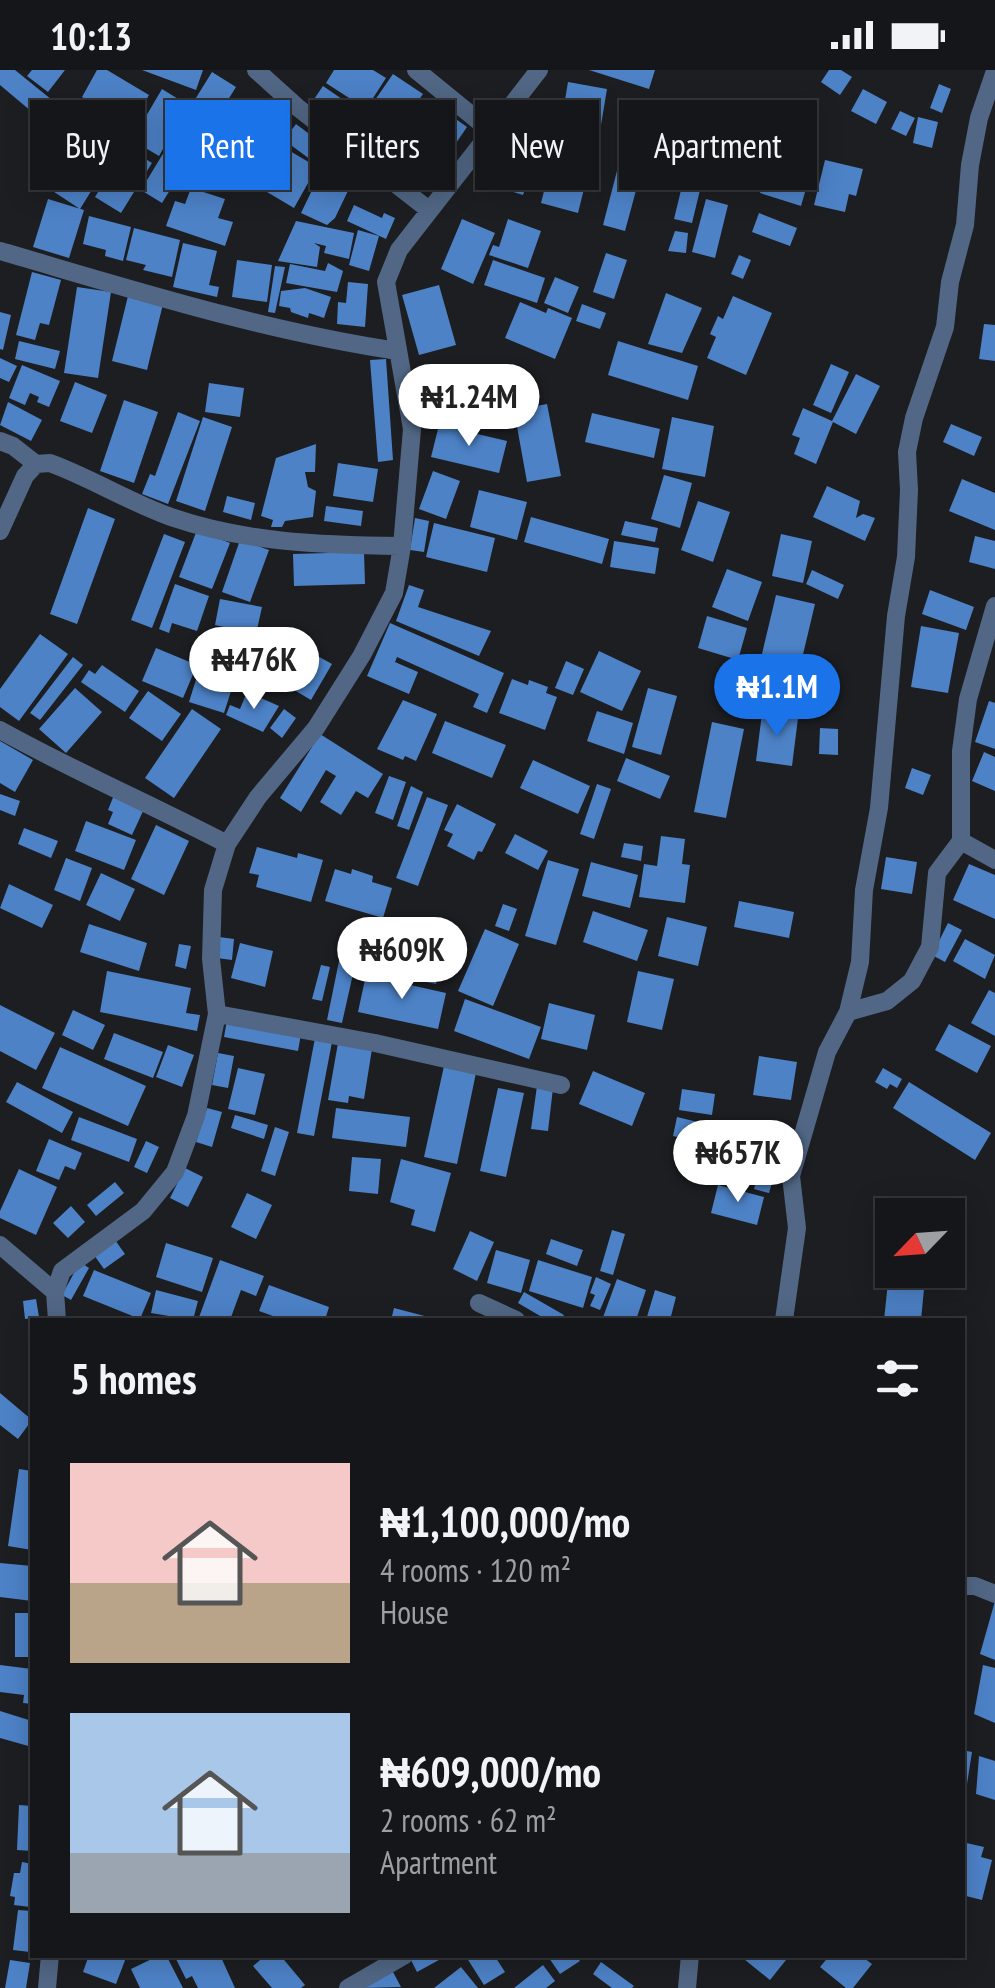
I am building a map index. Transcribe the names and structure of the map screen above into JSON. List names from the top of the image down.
{
  "north": "bottom left",
  "page": {
    "status": "10:13",
    "chip": [
      "Buy",
      "Rent",
      "Filters",
      "New",
      "Apartment"
    ],
    "price": [
      "₦1.24M",
      "₦476K",
      "₦1.1M",
      "₦609K",
      "₦657K"
    ],
    "heading": "5 homes",
    "list": [
      {
        "name": "₦1,100,000/mo",
        "note": "4 rooms · 120 m² · House"
      },
      {
        "name": "₦609,000/mo",
        "note": "2 rooms · 62 m² · Apartment"
      }
    ]
  }
}
